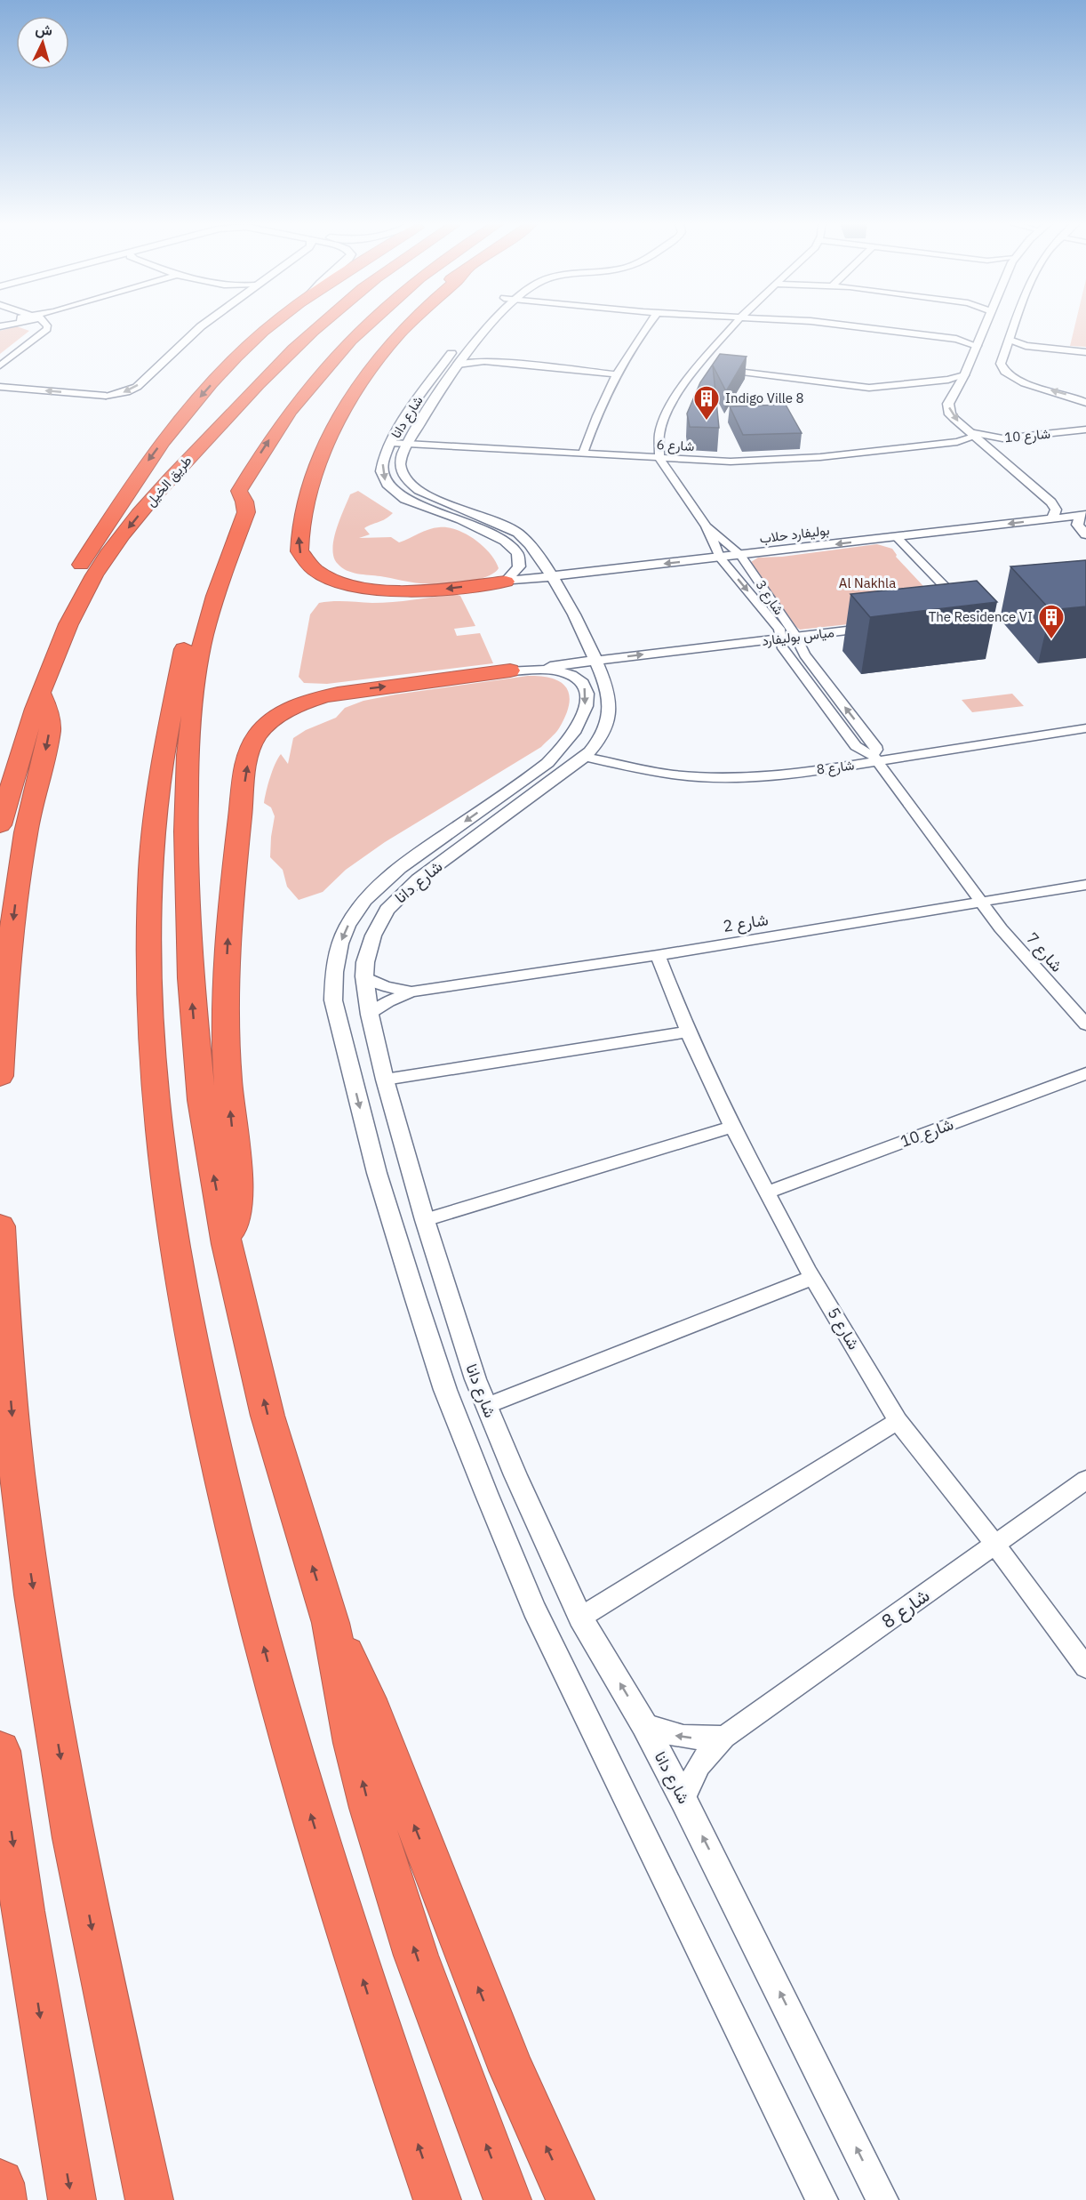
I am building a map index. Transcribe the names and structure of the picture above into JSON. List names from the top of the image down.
{
  "streets": {
    "highway": ["طريق الخيل"],
    "street": [
      "شارع دانا",
      "شارع 10",
      "شارع 6",
      "بوليفارد حلاب",
      "شارع 3",
      "مياس بوليفارد",
      "شارع 8",
      "شارع 2",
      "شارع 7",
      "شارع 5"
    ]
  },
  "crossings": [
    ["شارع دانا", "شارع 6"],
    ["شارع دانا", "بوليفارد حلاب"],
    ["شارع دانا", "مياس بوليفارد"],
    ["شارع دانا", "شارع 8"],
    ["شارع دانا", "شارع 2"],
    ["شارع 10", "شارع 6"],
    ["شارع 10", "شارع 5"],
    ["شارع 6", "شارع 3"],
    ["بوليفارد حلاب", "شارع 3"],
    ["شارع 3", "مياس بوليفارد"],
    ["شارع 3", "شارع 8"],
    ["شارع 3", "شارع 2"],
    ["شارع 3", "شارع 7"],
    ["شارع 8", "شارع 5"],
    ["شارع 2", "شارع 7"],
    ["شارع 2", "شارع 5"]
  ],
  "one_way": ["مياس بوليفارد"],
  "parks": ["Al Nakhla"],
  "places": {
    "building": ["Indigo Ville 8", "The Residence VI"]
  },
  "north": "top"
}
